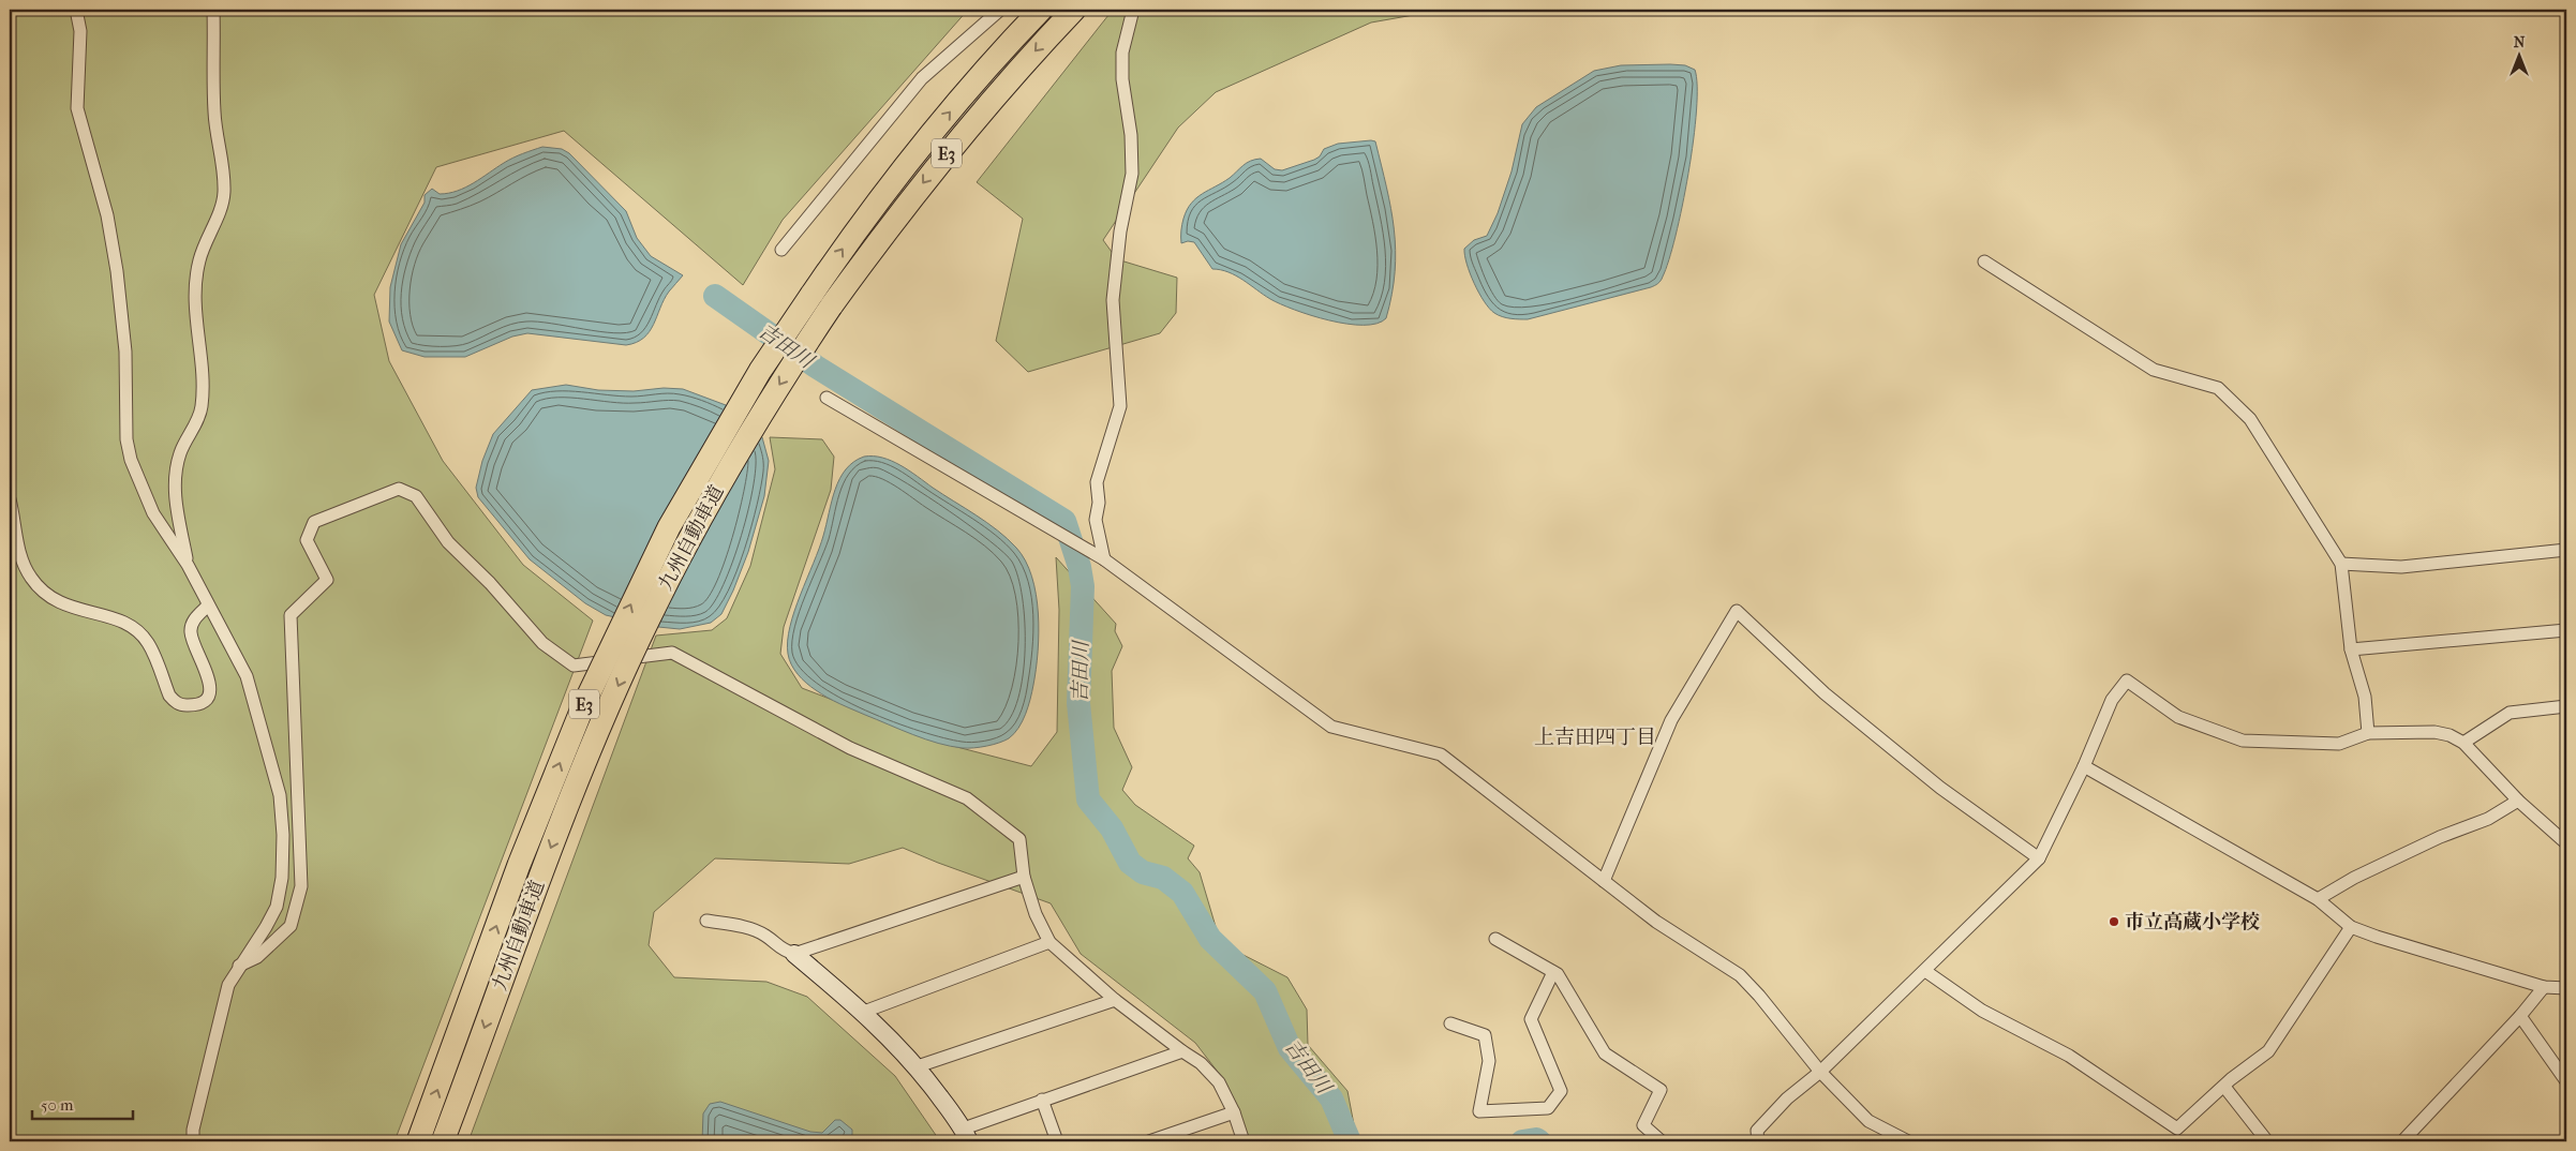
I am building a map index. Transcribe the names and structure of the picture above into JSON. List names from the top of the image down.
{
  "streets": {
    "highway": ["E3", "九州自動車道"]
  },
  "districts": ["上吉田四丁目"],
  "water": ["吉田川"],
  "places": ["市立高蔵小学校"],
  "scale_bar": "50 m",
  "north": "top"
}
